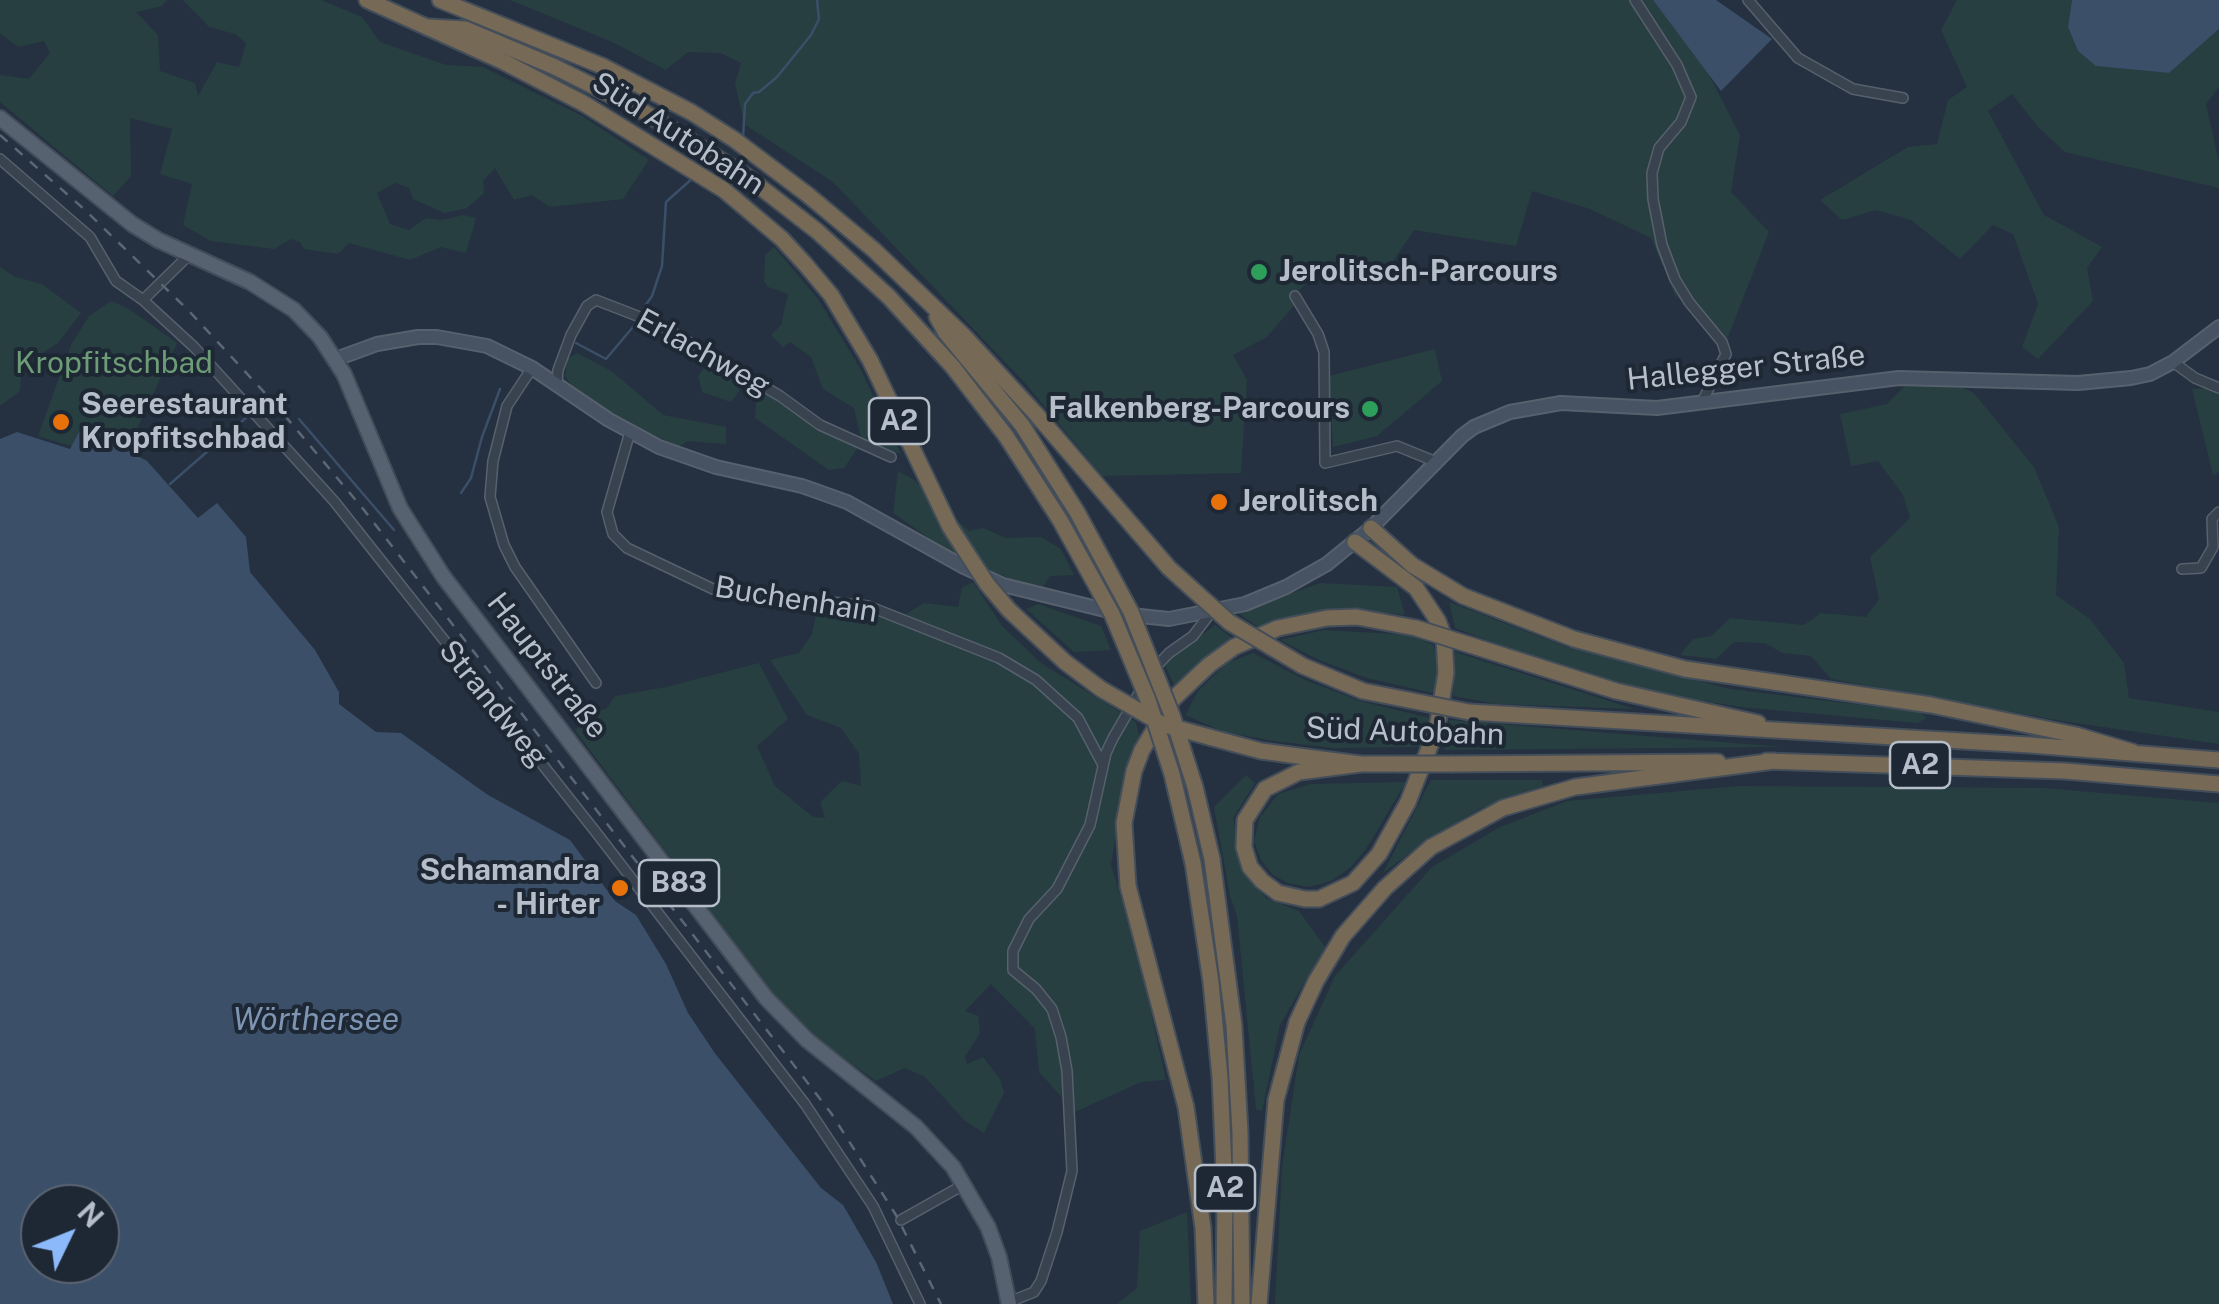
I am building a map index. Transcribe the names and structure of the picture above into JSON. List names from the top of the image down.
{
  "streets": {
    "highway": ["Süd Autobahn", "A2"],
    "main road": ["Hallegger Straße", "Hauptstraße", "B83"],
    "street": ["Erlachweg", "Buchenhain", "Strandweg"]
  },
  "crossings": [
    ["Süd Autobahn", "A2"],
    ["Erlachweg", "Hallegger Straße"],
    ["Hallegger Straße", "Buchenhain"],
    ["Hallegger Straße", "Hauptstraße"]
  ],
  "water": ["Wörthersee"],
  "parks": ["Kropfitschbad"],
  "places": [
    "Jerolitsch-Parcours",
    "Falkenberg-Parcours",
    "Seerestaurant Kropfitschbad",
    "Jerolitsch",
    "Schamandra - Hirter"
  ],
  "north": "top right"
}
